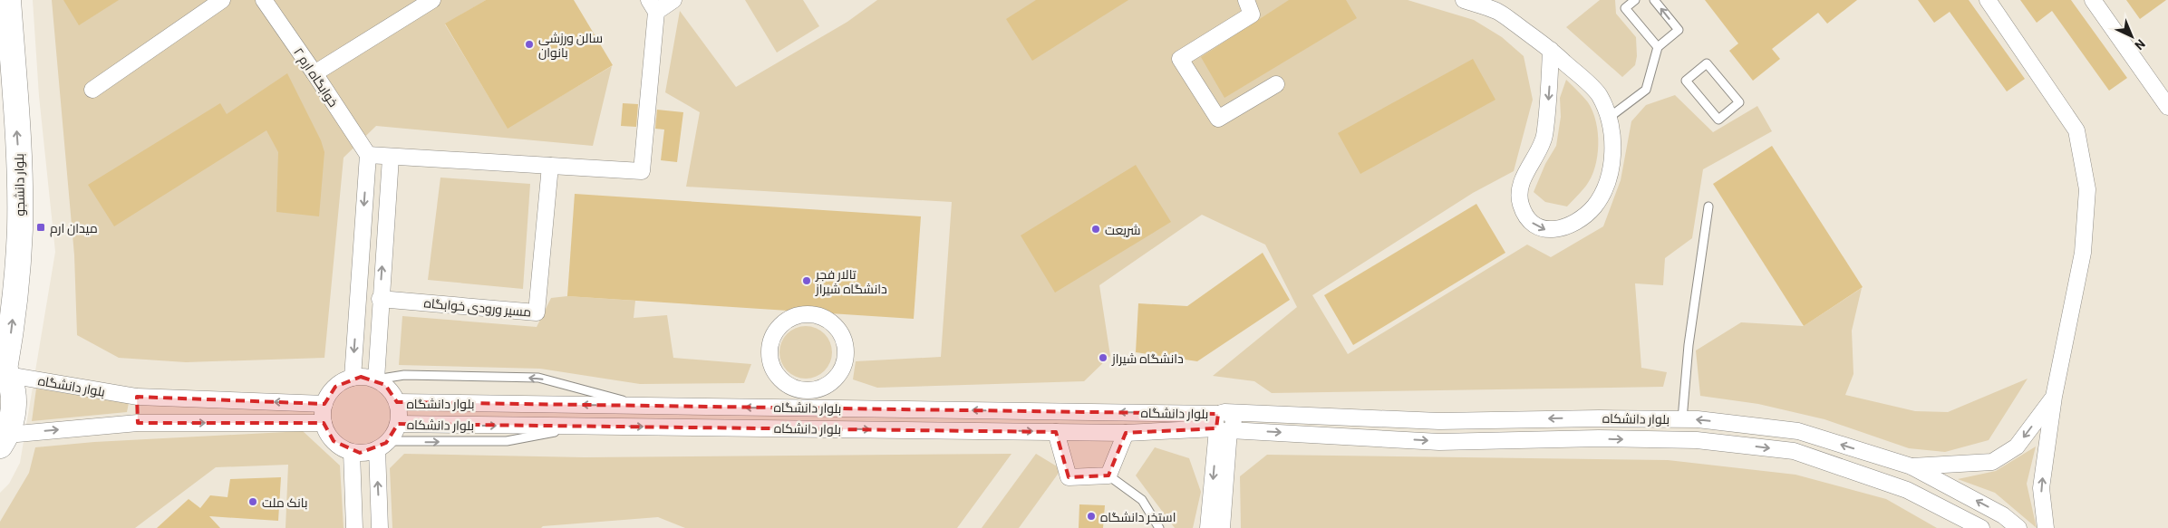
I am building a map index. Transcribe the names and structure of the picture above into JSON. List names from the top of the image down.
{
  "streets": {
    "main road": ["بلوار دانشجو"],
    "street": [
      "خوابگاه ارم ۲",
      "مسیر ورودی خوابگاه",
      "بلوار دانشگاه",
      "بلوار دانشکاه"
    ]
  },
  "crossings": [
    ["بلوار دانشجو", "بلوار دانشگاه"],
    ["بلوار دانشگاه", "بلوار دانشکاه"]
  ],
  "one_way": ["بلوار دانشجو", "بلوار دانشگاه"],
  "places": {
    "other": [
      "سالن ورزشی بانوان",
      "شریعت",
      "تالار فجر دانشگاه شیراز",
      "دانشگاه شیراز",
      "بانک ملت",
      "استخر دانشگاه"
    ],
    "transit": ["میدان ارم"]
  },
  "north": "bottom right"
}
